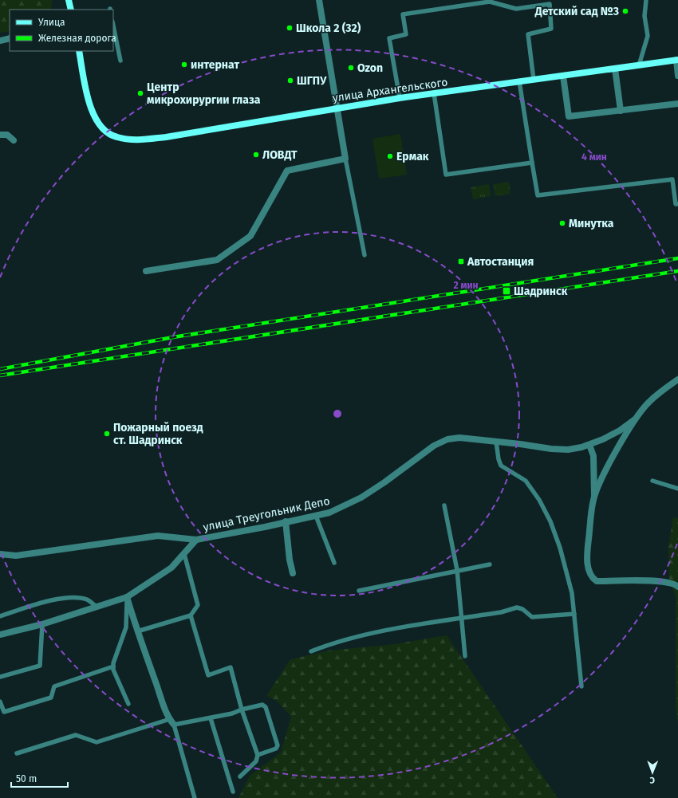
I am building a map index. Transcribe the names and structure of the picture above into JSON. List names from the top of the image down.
{
  "streets": {
    "street": ["улица Архангельского", "улица Треугольник Депо"]
  },
  "places": {
    "other": [
      "Детский сад №3",
      "Школа 2 (32)",
      "интернат",
      "Ozon",
      "ШГПУ",
      "Центр микрохирургии глаза",
      "ЛОВДТ",
      "Ермак",
      "Минутка",
      "Пожарный поезд ст. Шадринск"
    ],
    "transit": ["Автостанция", "Шадринск"]
  },
  "legend": ["Улица", "Железная дорога"],
  "scale_bar": "50 m",
  "north": "bottom",
  "rings": ["4 мин", "2 мин"]
}
